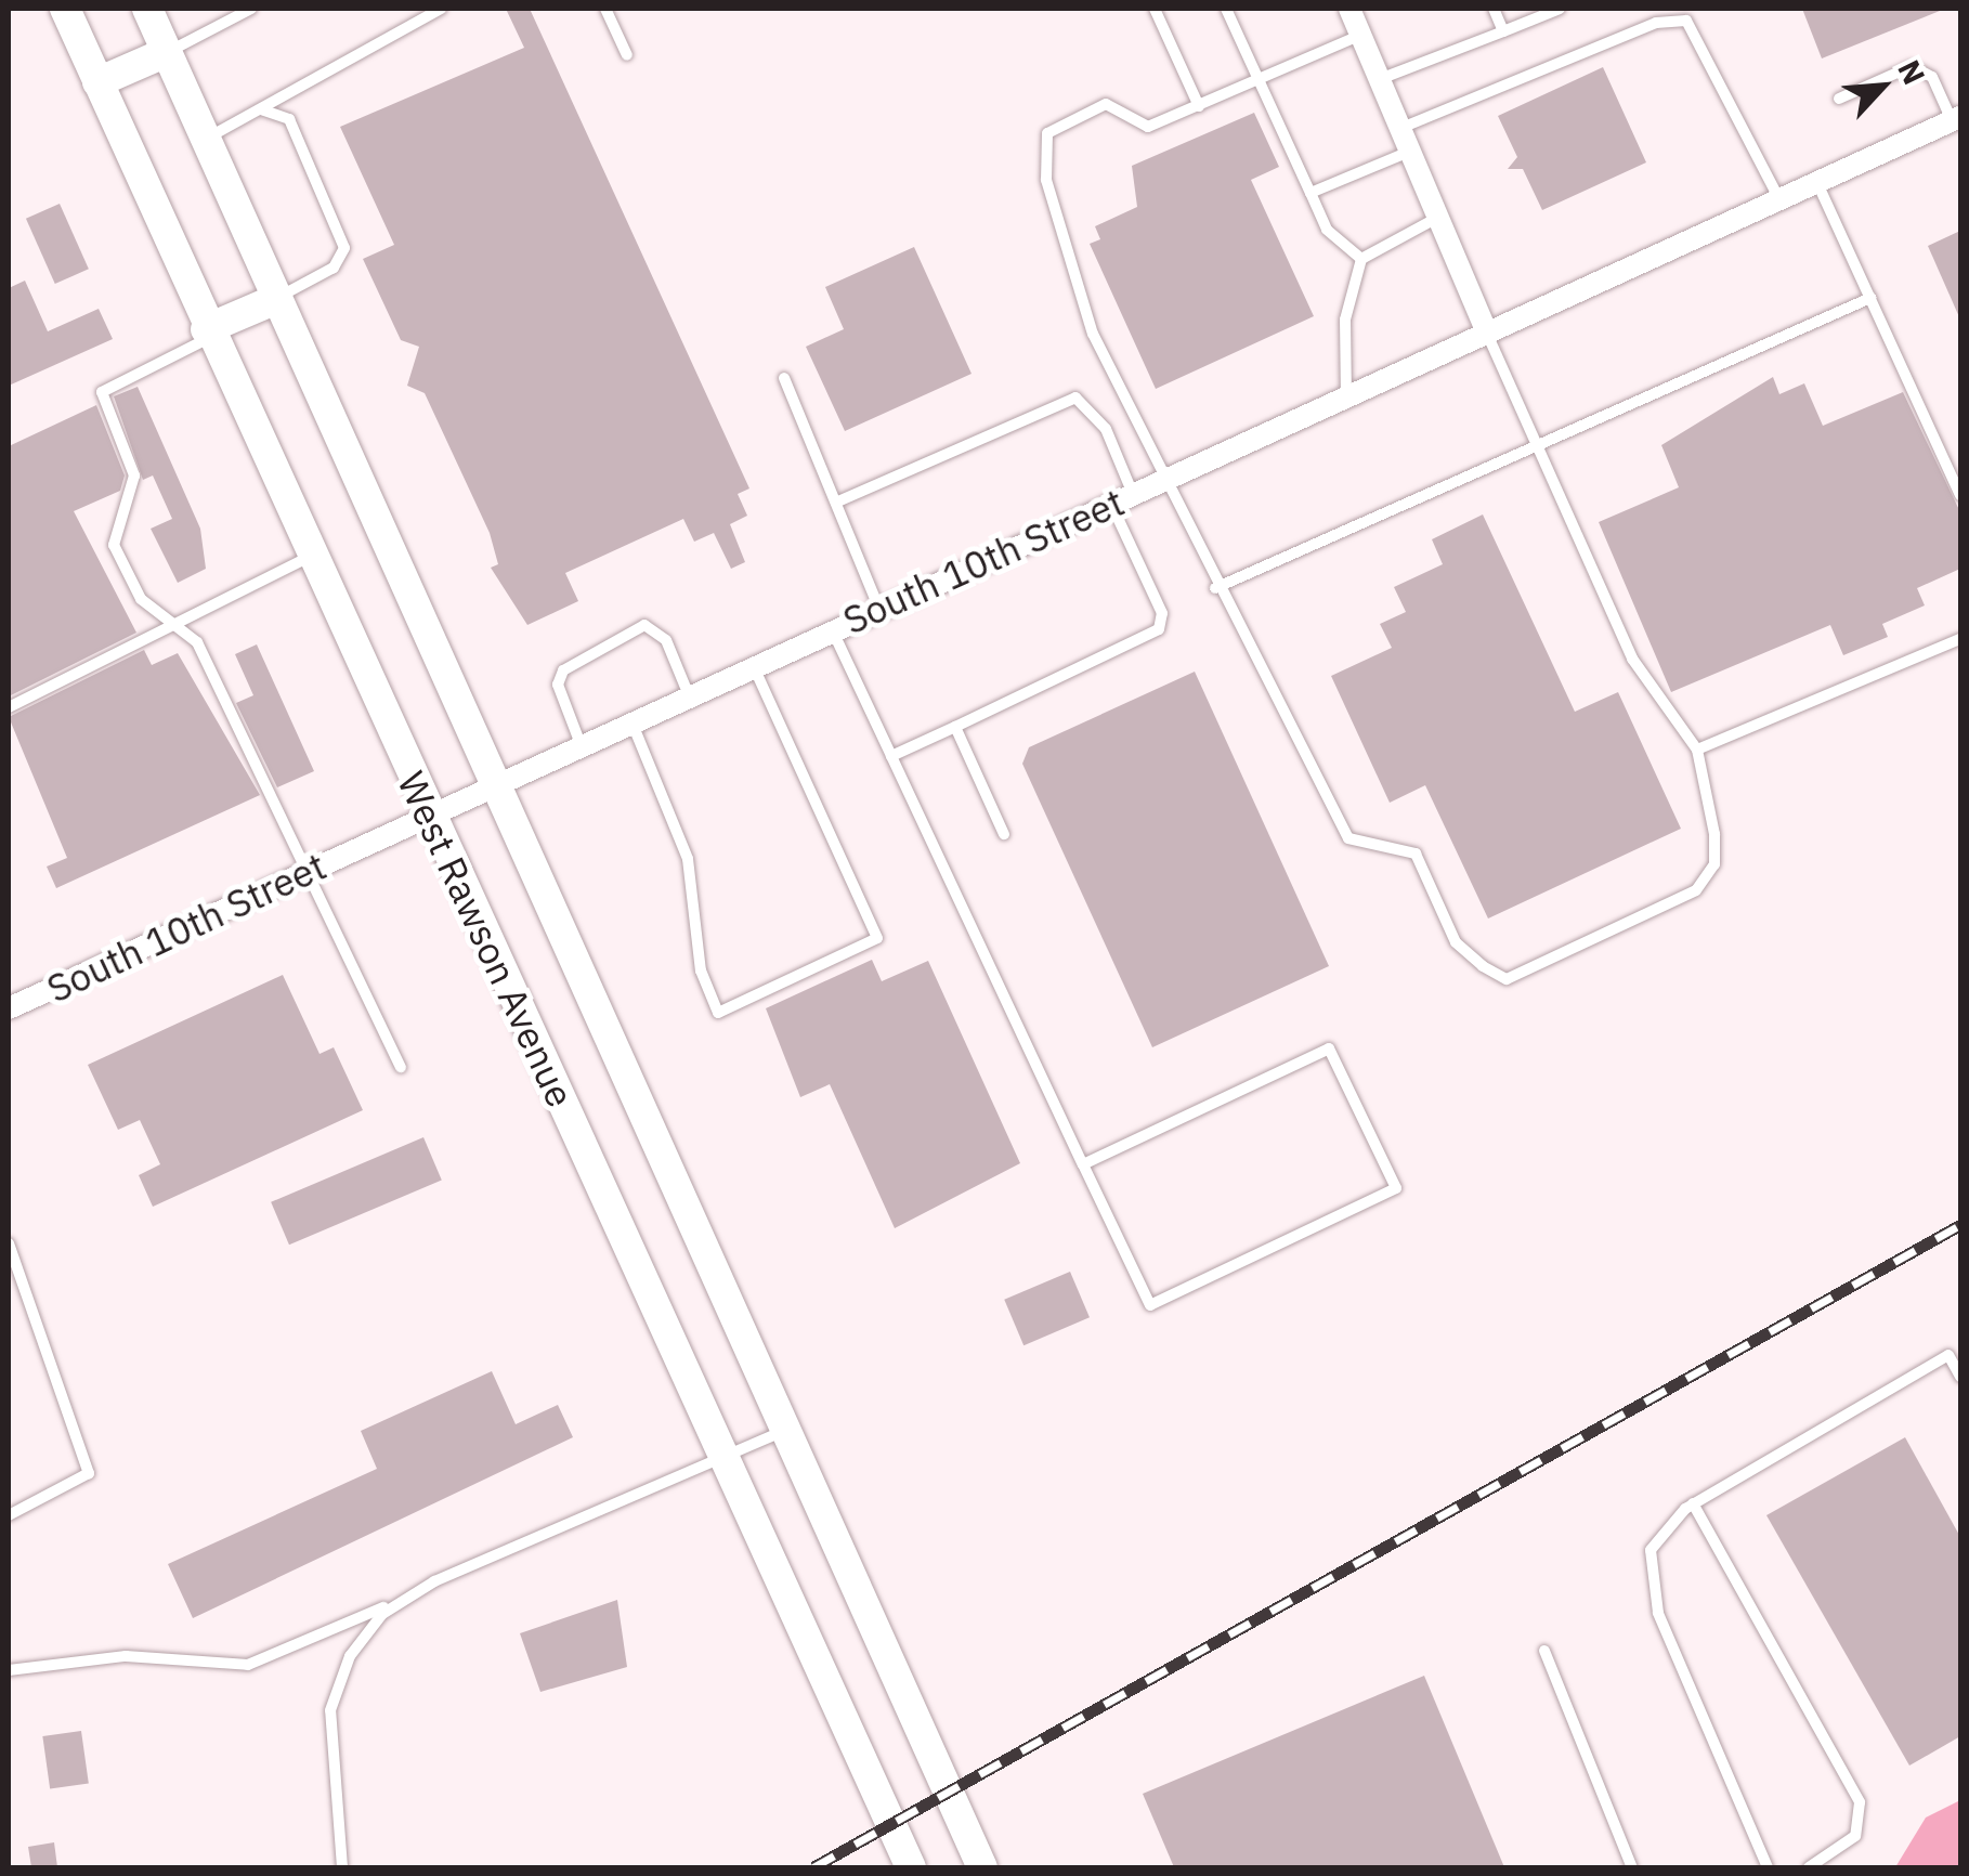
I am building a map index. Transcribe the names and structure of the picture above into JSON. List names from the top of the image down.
{
  "streets": {
    "main road": ["West Rawson Avenue"],
    "street": ["South 10th Street"]
  },
  "crossings": [
    ["South 10th Street", "West Rawson Avenue"]
  ],
  "north": "top right"
}
